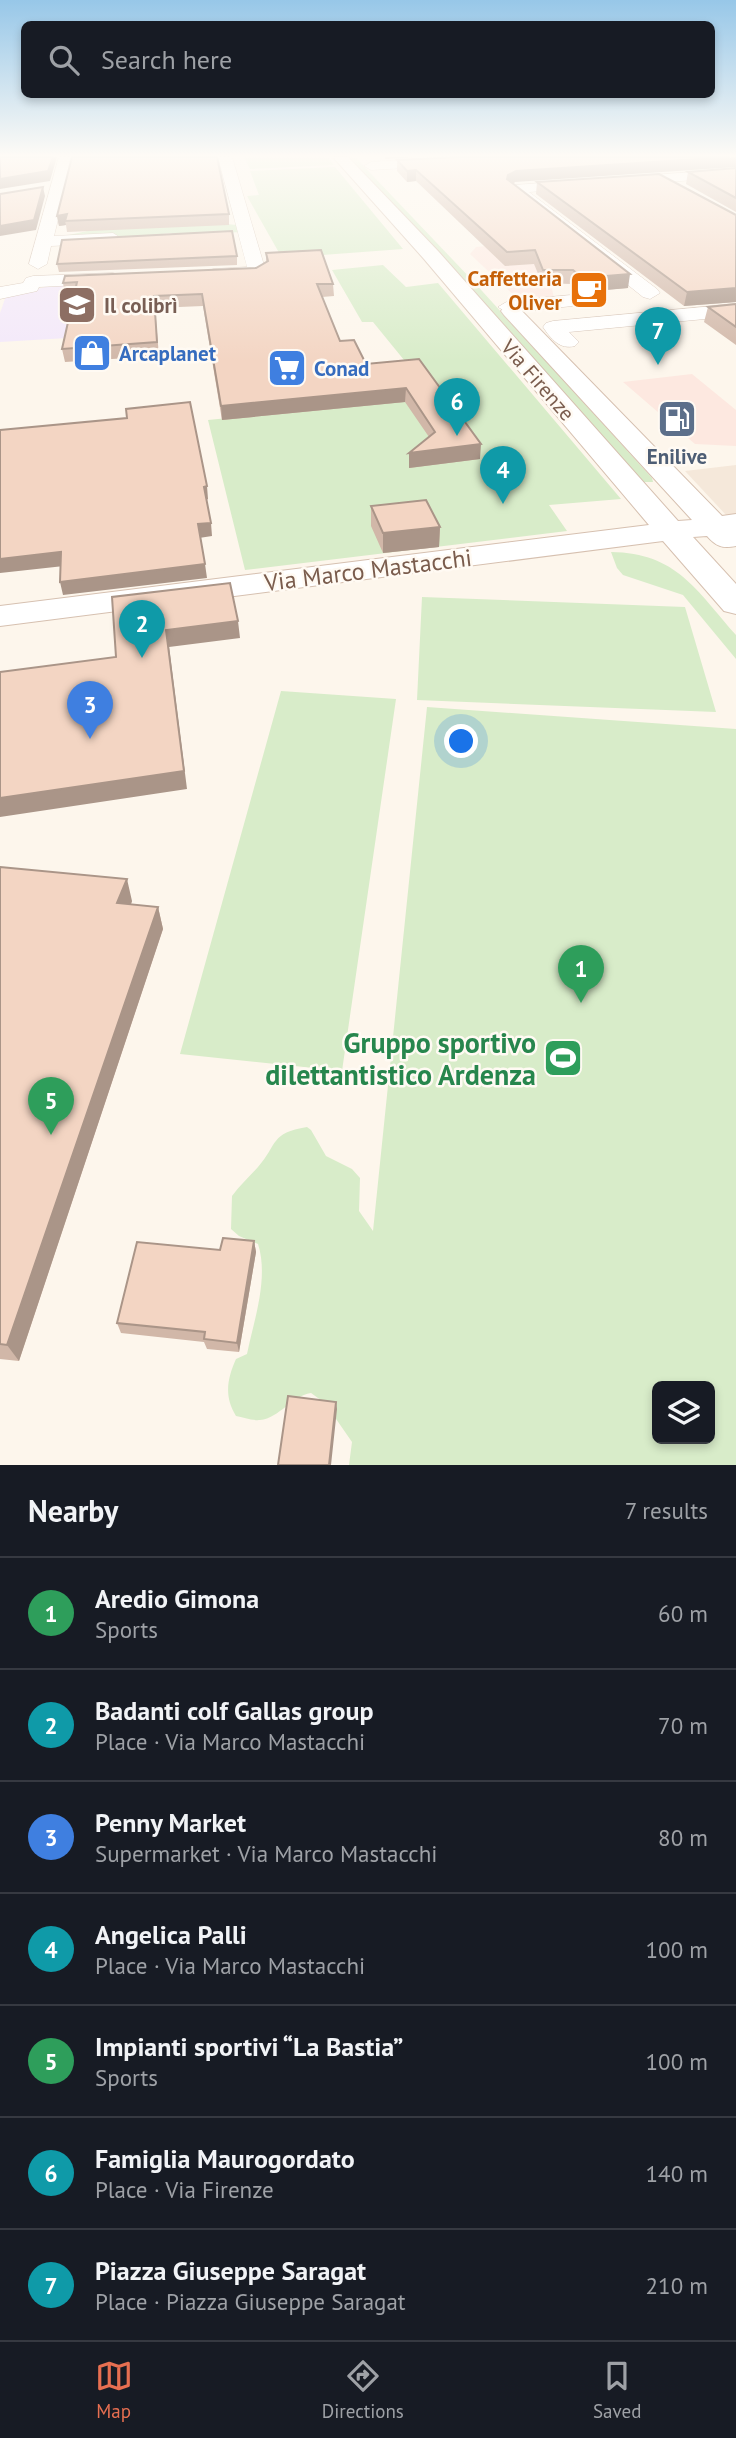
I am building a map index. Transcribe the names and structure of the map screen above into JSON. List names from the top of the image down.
{
  "streets": {
    "main road": ["Via Firenze", "Via Marco Mastacchi"]
  },
  "crossings": [
    ["Via Firenze", "Via Marco Mastacchi"]
  ],
  "places": {
    "cafe": ["Caffetteria Oliver"],
    "school or university": ["Il colibrì"],
    "shop": ["Arcaplanet"],
    "supermarket": ["Conad"],
    "fuel station": ["Enilive"],
    "sports": ["Gruppo sportivo dilettantistico Ardenza"]
  },
  "page": {
    "search": "Search here",
    "pins": [
      "7",
      "6",
      "4",
      "2",
      "3",
      "1",
      "5"
    ],
    "heading": ["Nearby", "7 results"],
    "list": [
      {
        "mark": "1",
        "name": "Aredio Gimona",
        "note": "Sports",
        "value": "60 m"
      },
      {
        "mark": "2",
        "name": "Badanti colf Gallas group",
        "note": "Place · Via Marco Mastacchi",
        "value": "70 m"
      },
      {
        "mark": "3",
        "name": "Penny Market",
        "note": "Supermarket · Via Marco Mastacchi",
        "value": "80 m"
      },
      {
        "mark": "4",
        "name": "Angelica Palli",
        "note": "Place · Via Marco Mastacchi",
        "value": "100 m"
      },
      {
        "mark": "5",
        "name": "Impianti sportivi “La Bastia”",
        "note": "Sports",
        "value": "100 m"
      },
      {
        "mark": "6",
        "name": "Famiglia Maurogordato",
        "note": "Place · Via Firenze",
        "value": "140 m"
      },
      {
        "mark": "7",
        "name": "Piazza Giuseppe Saragat",
        "note": "Place · Piazza Giuseppe Saragat",
        "value": "210 m"
      }
    ],
    "nav": ["Map", "Directions", "Saved"]
  }
}
